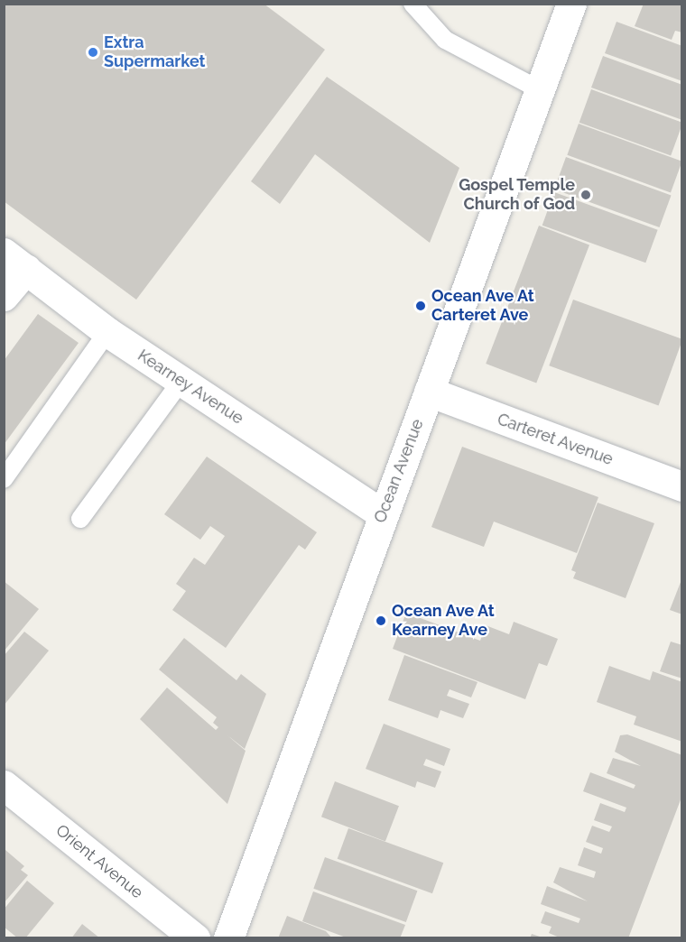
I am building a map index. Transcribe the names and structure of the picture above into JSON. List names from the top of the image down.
{
  "streets": {
    "street": [
      "Kearney Avenue",
      "Carteret Avenue",
      "Ocean Avenue",
      "Orient Avenue"
    ]
  },
  "crossings": [
    ["Kearney Avenue", "Ocean Avenue"],
    ["Carteret Avenue", "Ocean Avenue"]
  ],
  "places": [
    "Extra Supermarket",
    "Gospel Temple Church of God",
    "Ocean Ave At Carteret Ave",
    "Ocean Ave At Kearney Ave"
  ]
}
